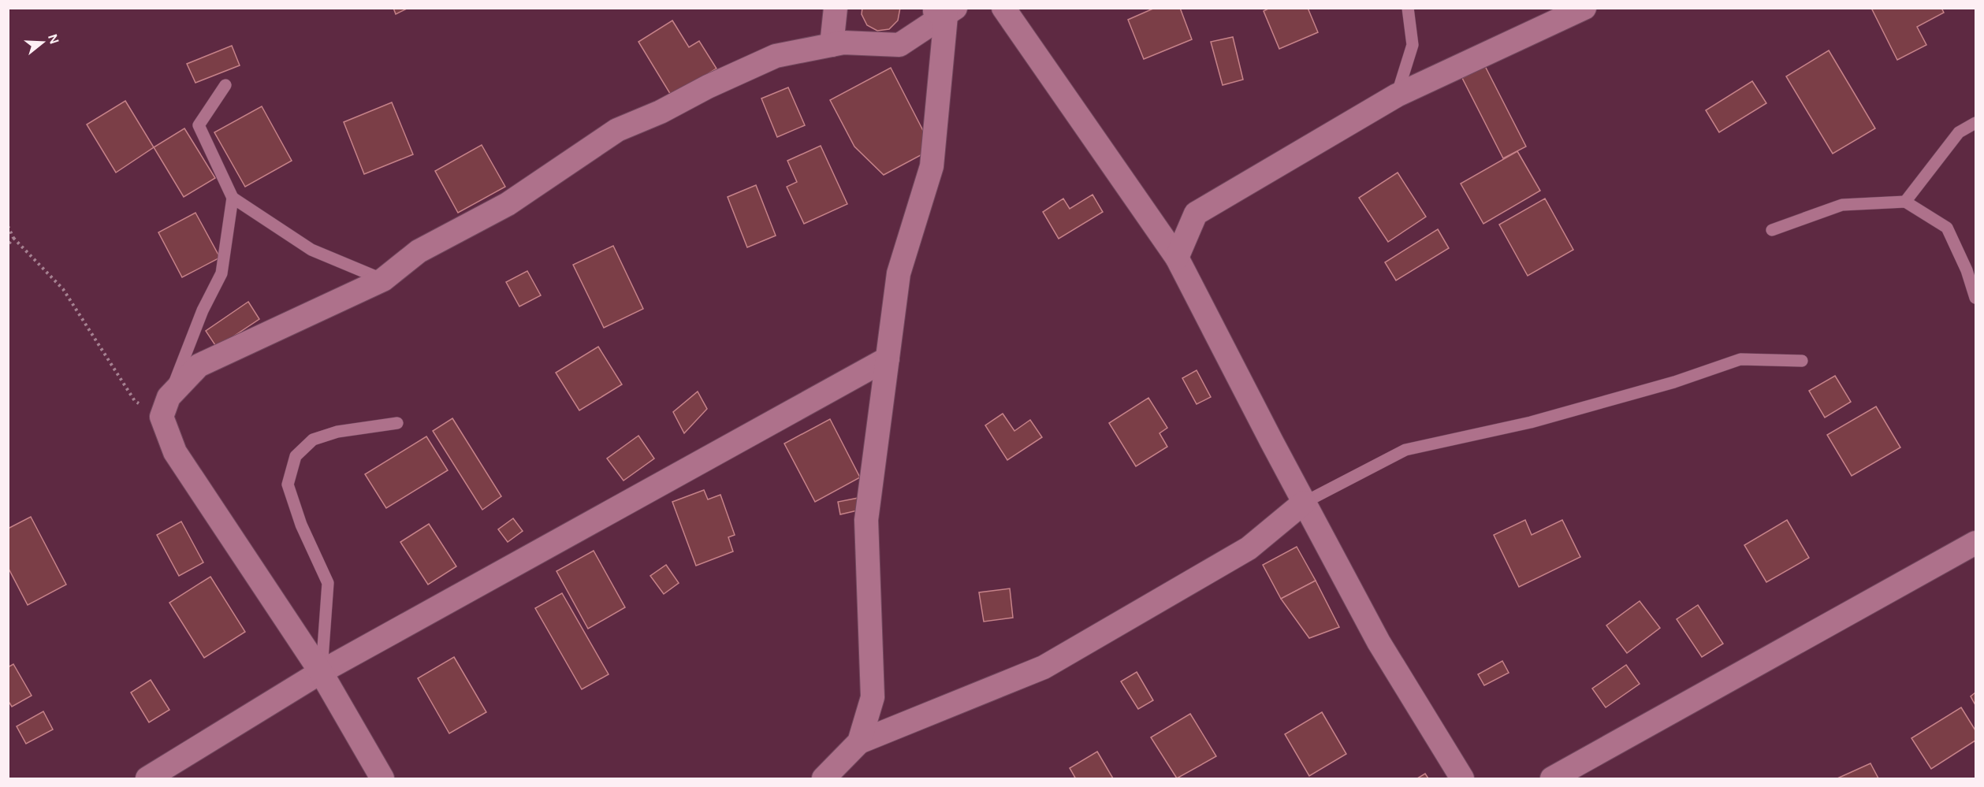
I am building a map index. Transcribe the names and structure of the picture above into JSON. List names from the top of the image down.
{
  "north": "right"
}
